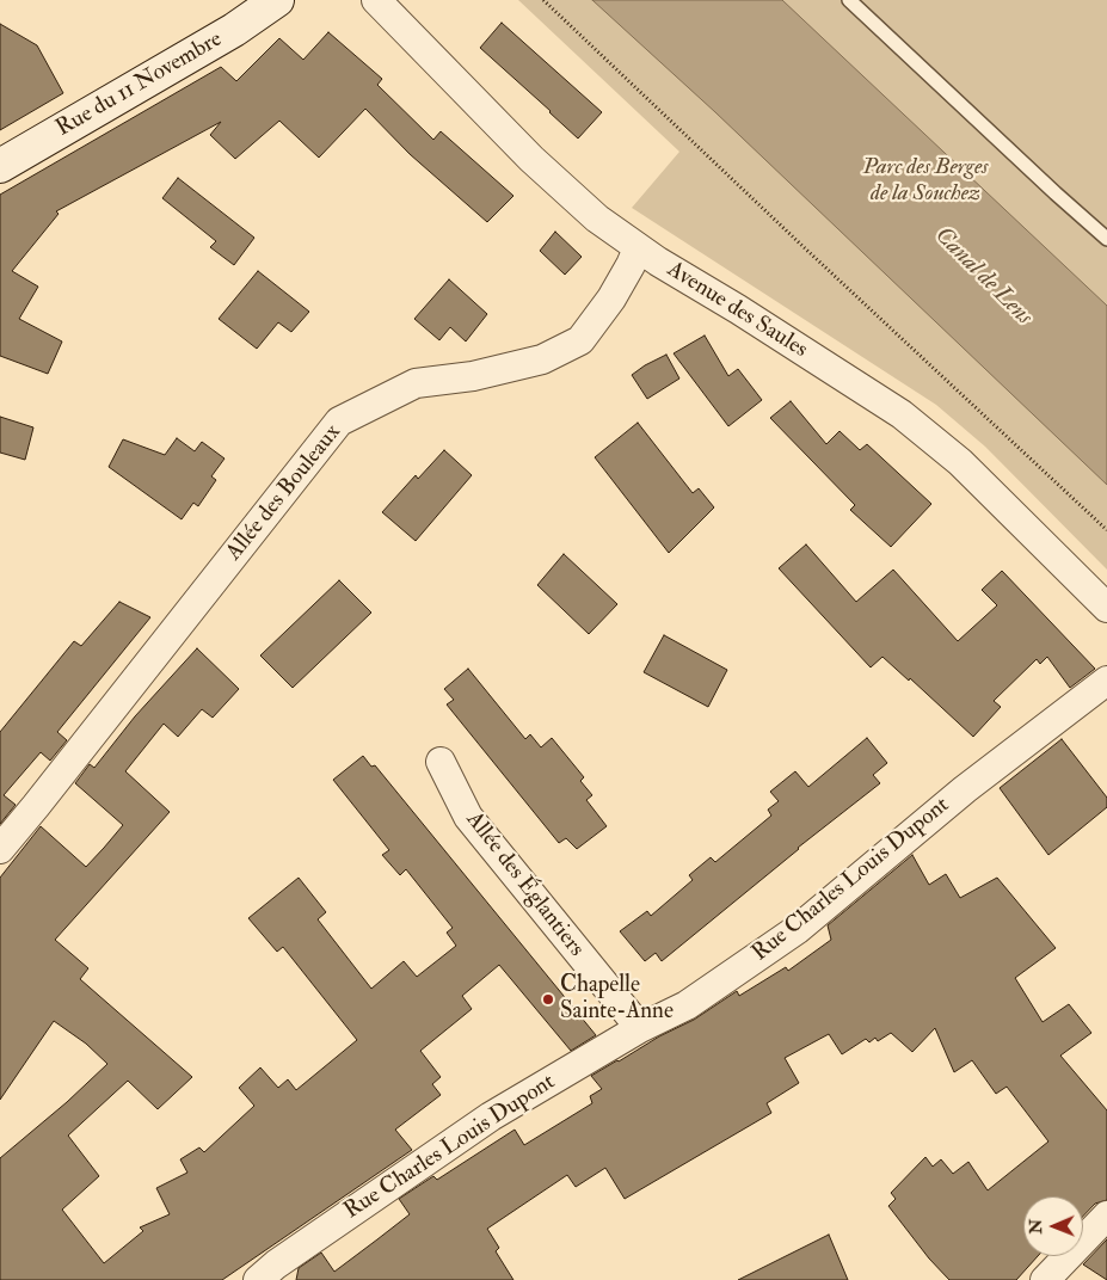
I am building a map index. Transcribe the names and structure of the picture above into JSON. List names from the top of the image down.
{
  "streets": {
    "main road": ["Rue du 11 Novembre"],
    "street": [
      "Avenue des Saules",
      "Allée des Bouleaux",
      "Rue Charles Louis Dupont",
      "Allée des Églantiers"
    ]
  },
  "crossings": [
    ["Avenue des Saules", "Allée des Bouleaux"],
    ["Rue Charles Louis Dupont", "Allée des Églantiers"]
  ],
  "water": ["Canal de Lens"],
  "parks": ["Parc des Berges de la Souchez"],
  "places": ["Chapelle Sainte-Anne"],
  "north": "left"
}
